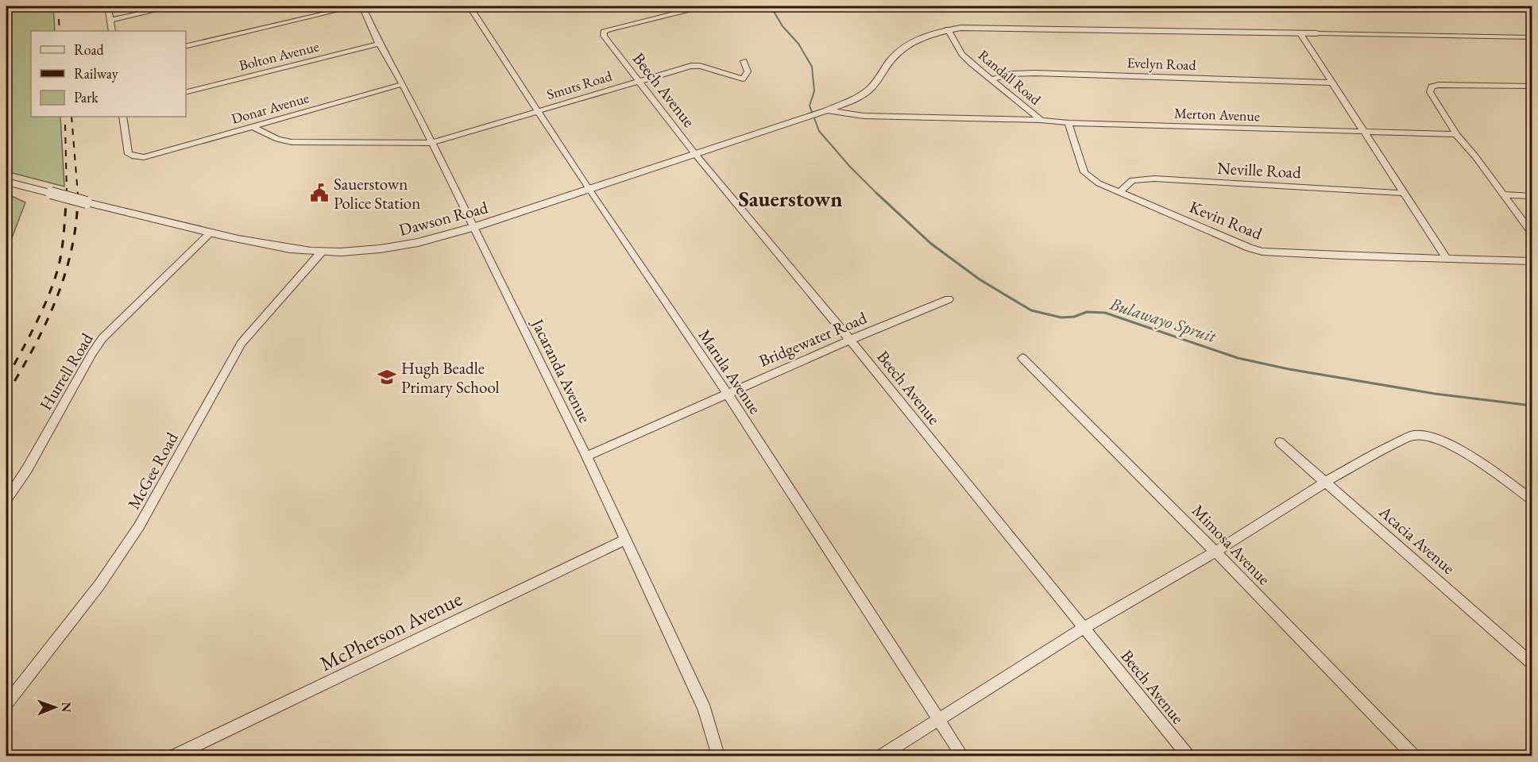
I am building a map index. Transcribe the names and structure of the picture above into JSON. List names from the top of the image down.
{
  "streets": {
    "street": [
      "Bolton Avenue",
      "Evelyn Road",
      "Randall Road",
      "Smuts Road",
      "Beech Avenue",
      "Donar Avenue",
      "Merton Avenue",
      "Neville Road",
      "Dawson Road",
      "Kevin Road",
      "Bridgewater Road",
      "Jacaranda Avenue",
      "Hurrell Road",
      "Marula Avenue",
      "McGee Road",
      "Acacia Avenue",
      "Mimosa Avenue",
      "McPherson Avenue"
    ]
  },
  "crossings": [
    ["Bolton Avenue", "Jacaranda Avenue"],
    ["Evelyn Road", "Randall Road"],
    ["Randall Road", "Merton Avenue"],
    ["Randall Road", "Kevin Road"],
    ["Smuts Road", "Beech Avenue"],
    ["Smuts Road", "Donar Avenue"],
    ["Smuts Road", "Jacaranda Avenue"],
    ["Smuts Road", "Marula Avenue"],
    ["Beech Avenue", "Dawson Road"],
    ["Beech Avenue", "Bridgewater Road"],
    ["Donar Avenue", "Jacaranda Avenue"],
    ["Merton Avenue", "Kevin Road"],
    ["Neville Road", "Kevin Road"],
    ["Dawson Road", "Jacaranda Avenue"],
    ["Dawson Road", "Hurrell Road"],
    ["Dawson Road", "Marula Avenue"],
    ["Dawson Road", "McGee Road"],
    ["Bridgewater Road", "Jacaranda Avenue"],
    ["Bridgewater Road", "Marula Avenue"],
    ["Jacaranda Avenue", "McPherson Avenue"]
  ],
  "districts": ["Sauerstown"],
  "water": ["Bulawayo Spruit"],
  "places": {
    "public building": ["Sauerstown Police Station"],
    "school or university": ["Hugh Beadle Primary School"]
  },
  "legend": ["Road", "Railway", "Park"],
  "north": "right"
}
